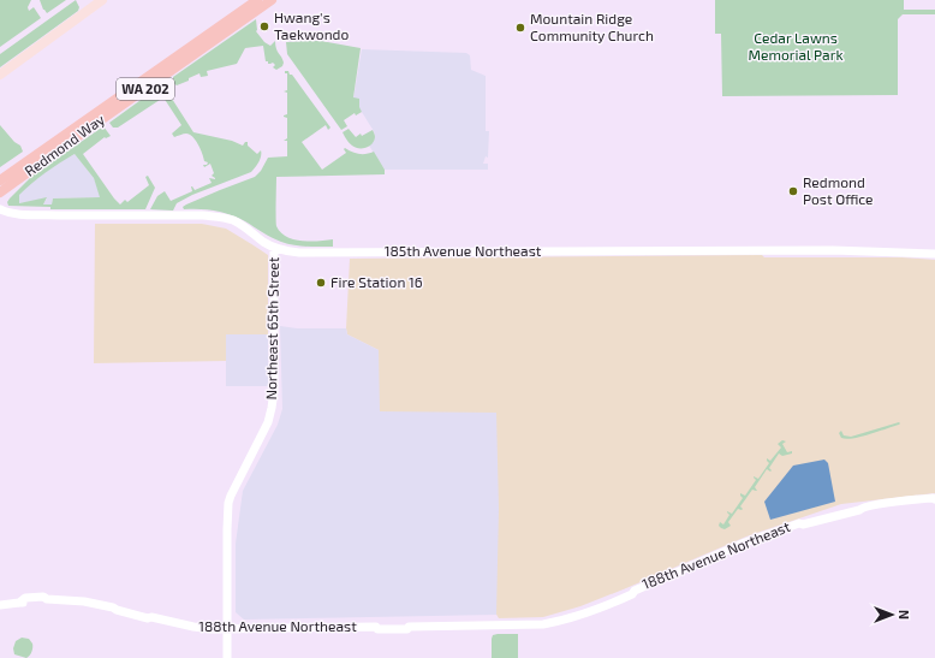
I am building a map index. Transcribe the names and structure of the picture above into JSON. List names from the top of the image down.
{
  "streets": {
    "main road": ["WA 202", "Redmond Way"],
    "street": ["185th Avenue Northeast", "Northeast 65th Street", "188th Avenue Northeast"]
  },
  "crossings": [
    ["185th Avenue Northeast", "Northeast 65th Street"],
    ["Northeast 65th Street", "188th Avenue Northeast"]
  ],
  "parks": ["Cedar Lawns Memorial Park"],
  "places": [
    "Hwang's Taekwondo",
    "Mountain Ridge Community Church",
    "Redmond Post Office",
    "Fire Station 16"
  ],
  "north": "right"
}
